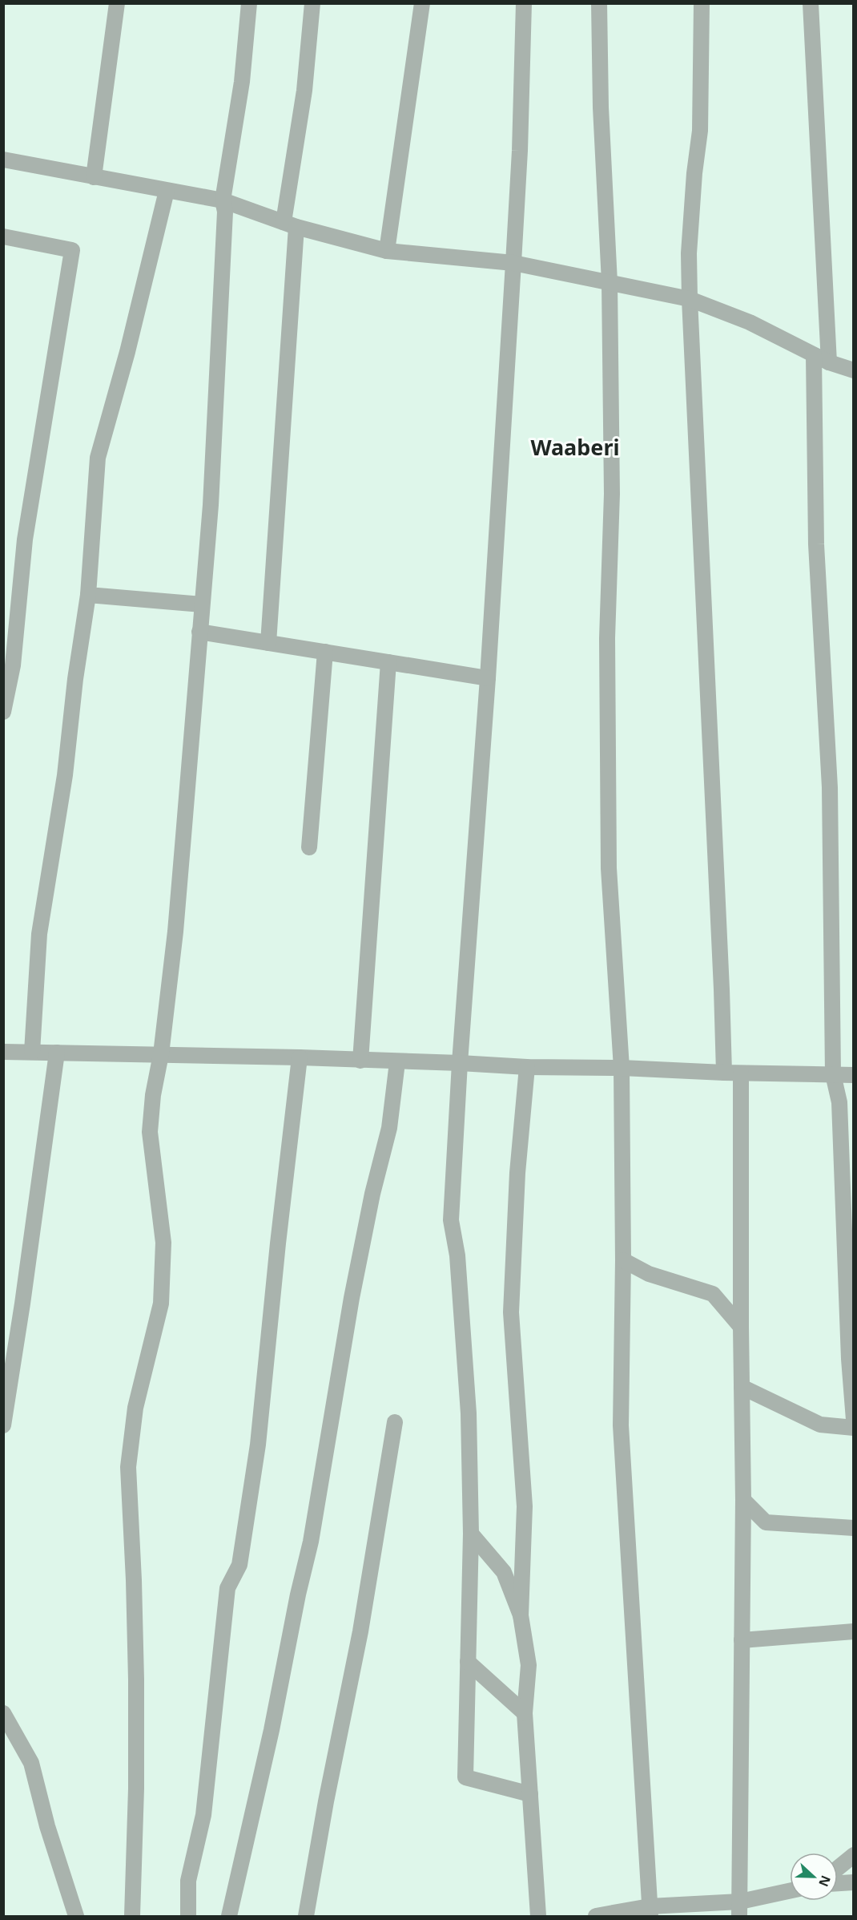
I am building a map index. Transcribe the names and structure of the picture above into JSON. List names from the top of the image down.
{
  "districts": ["Waaberi"],
  "north": "right"
}
